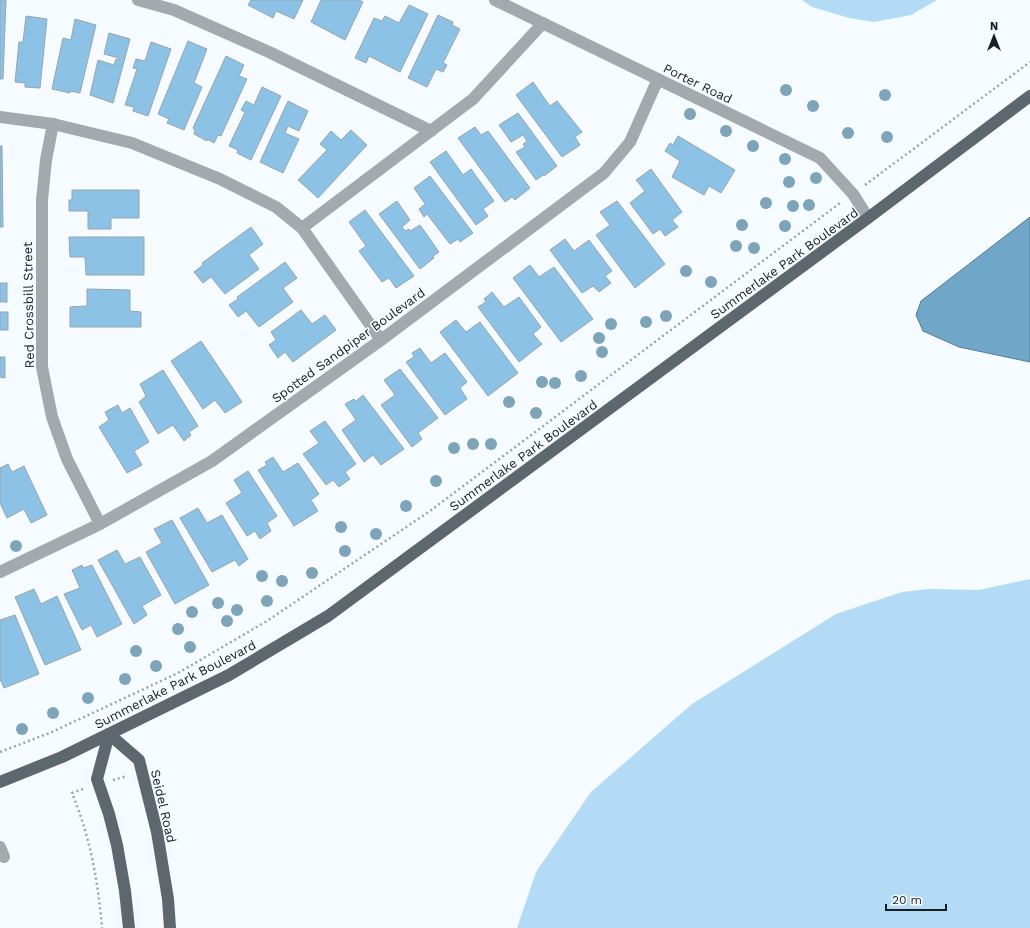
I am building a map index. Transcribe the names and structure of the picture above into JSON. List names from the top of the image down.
{
  "streets": {
    "main road": ["Summerlake Park Boulevard", "Seidel Road"],
    "street": ["Porter Road", "Red Crossbill Street", "Spotted Sandpiper Boulevard"]
  },
  "crossings": [
    ["Porter Road", "Summerlake Park Boulevard"],
    ["Porter Road", "Spotted Sandpiper Boulevard"],
    ["Summerlake Park Boulevard", "Seidel Road"],
    ["Red Crossbill Street", "Spotted Sandpiper Boulevard"]
  ],
  "scale_bar": "20 m",
  "north": "top"
}
